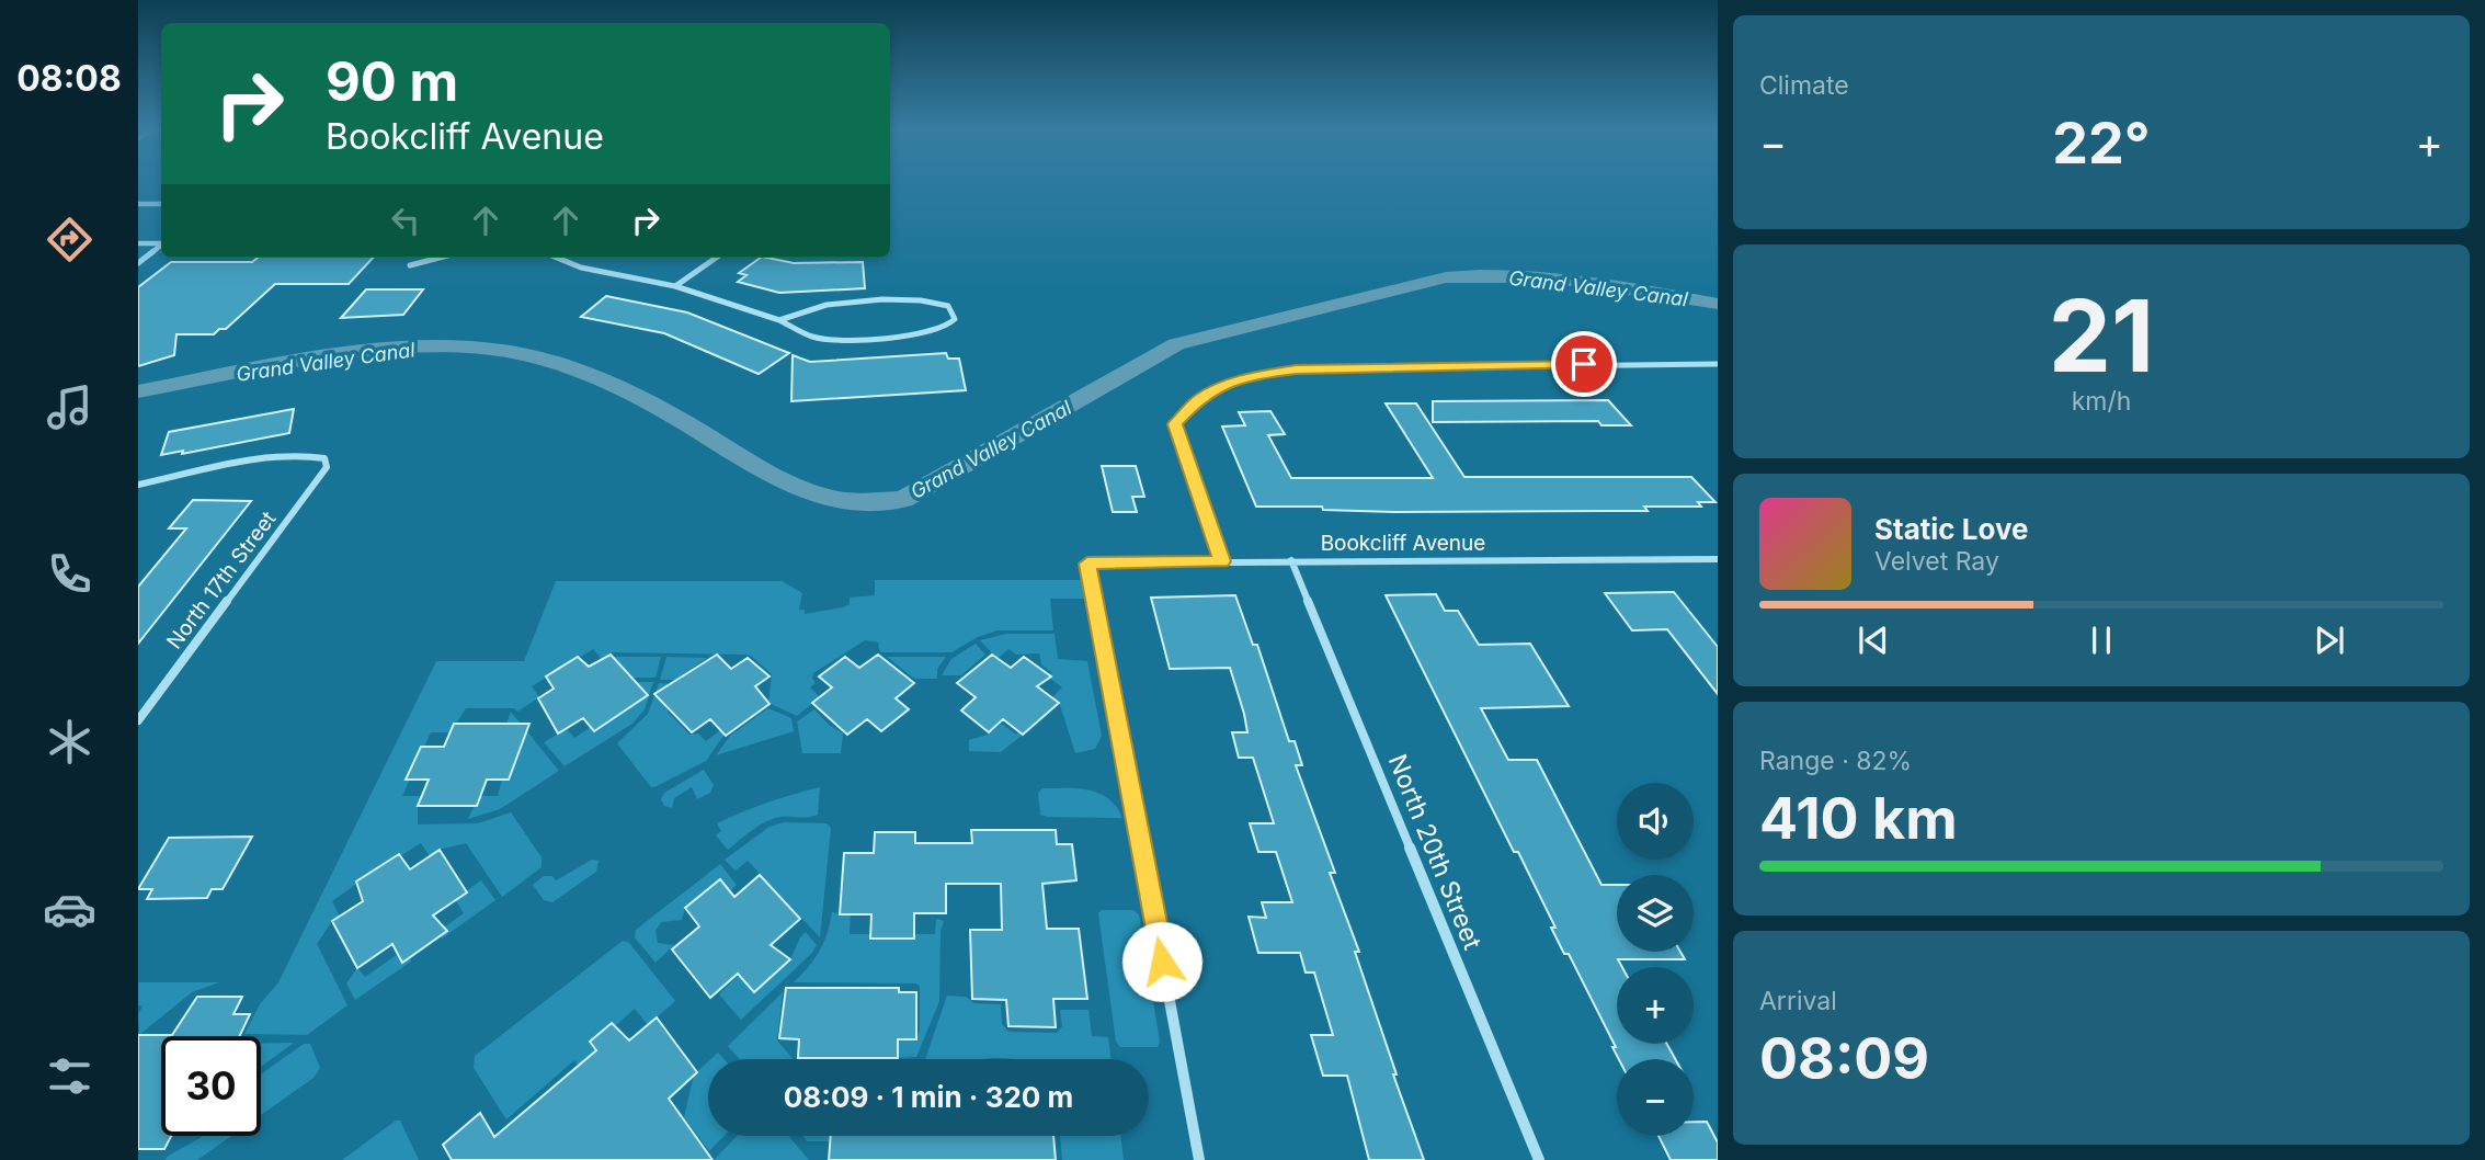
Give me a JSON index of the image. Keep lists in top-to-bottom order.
{
  "streets": {
    "street": ["Bookcliff Avenue", "North 17th Street", "North 20th Street"]
  },
  "crossings": [
    ["Bookcliff Avenue", "North 20th Street"]
  ],
  "water": ["Grand Valley Canal"],
  "page": {
    "tabs": "08:08",
    "tile": [
      "Climate",
      ["21", "km/h"],
      ["Range · 82%", "410 km"],
      ["Arrival", "08:09"]
    ],
    "turn": ["90 m", "Bookcliff Avenue"],
    "heat": ["−", "22°", "+"],
    "song": ["Static Love", "Velvet Ray"],
    "map_buttons": ["+", "−"],
    "limit": "30",
    "trip": "08:09 · 1 min · 320 m"
  }
}
